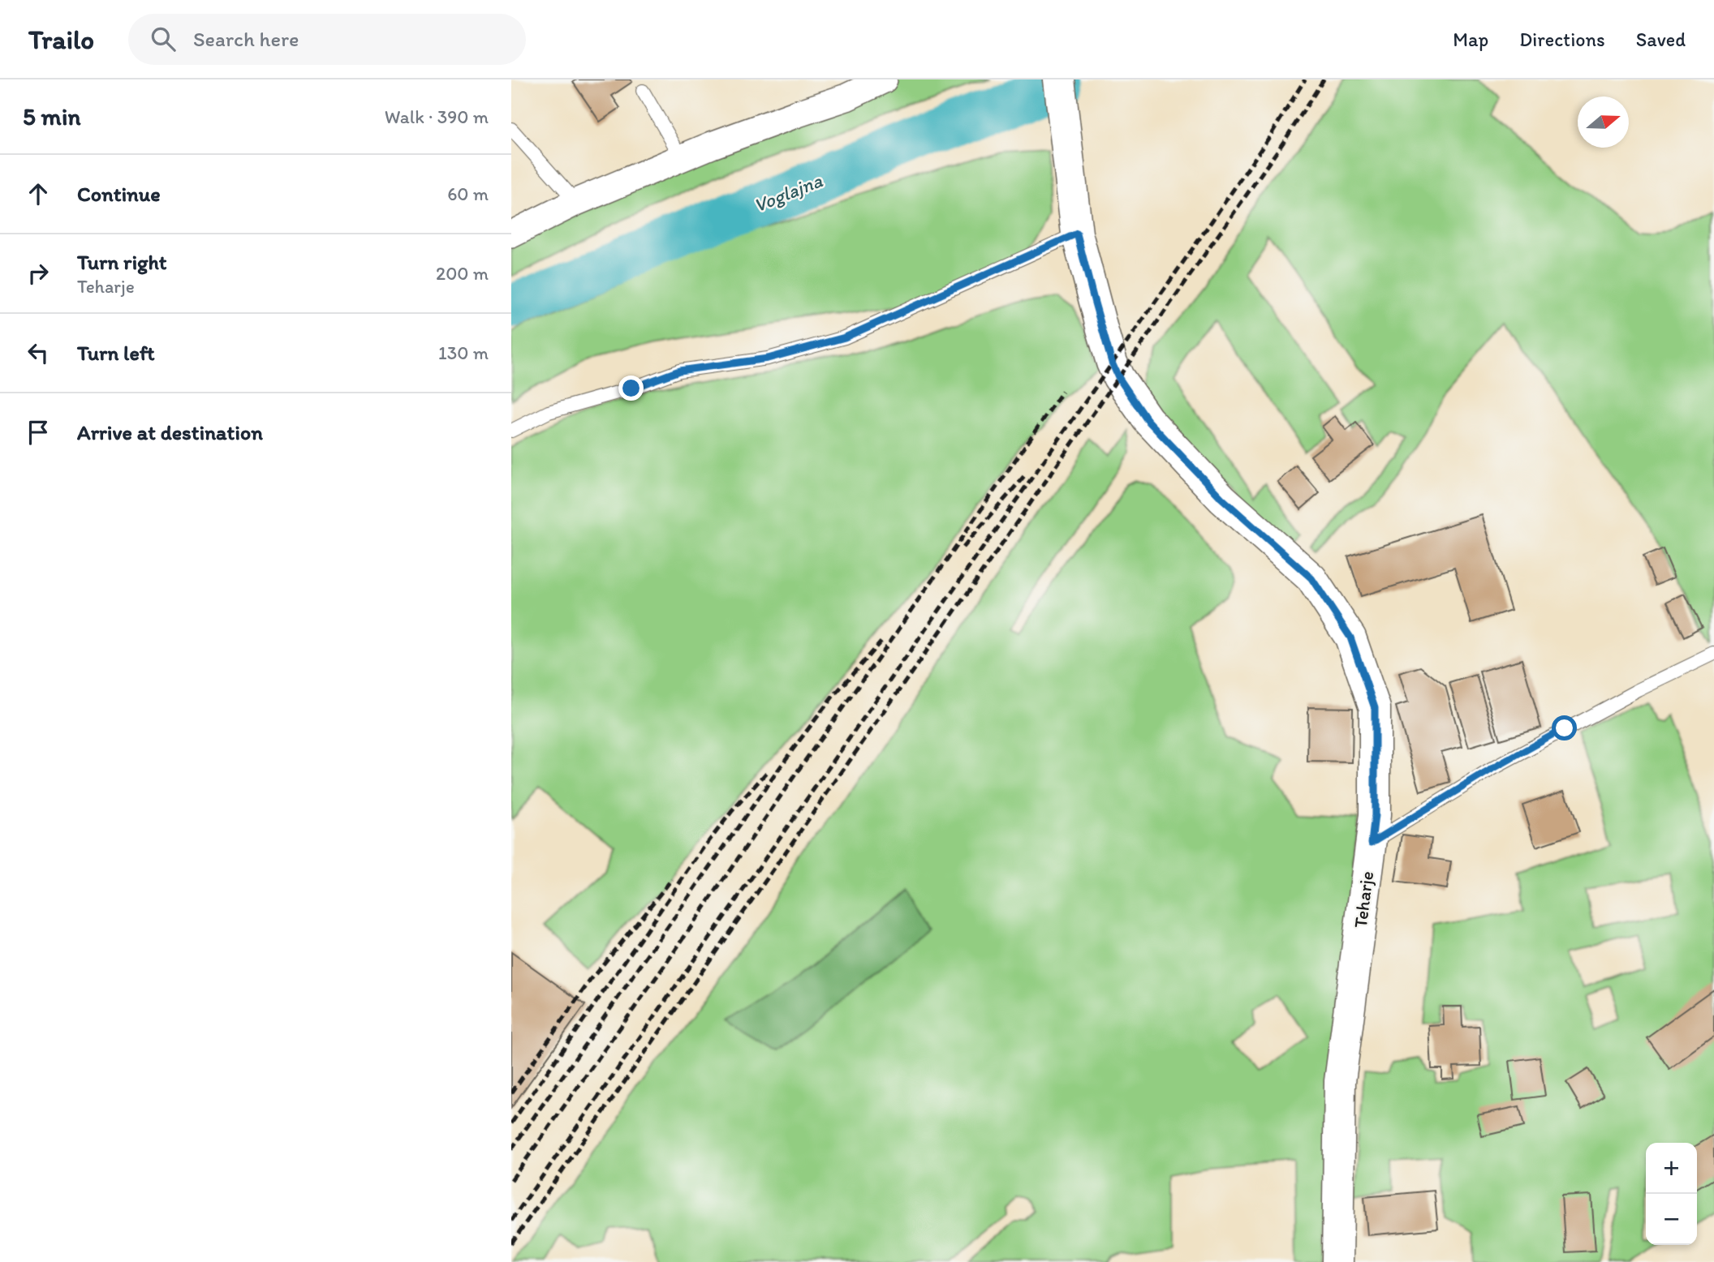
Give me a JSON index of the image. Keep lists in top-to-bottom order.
{
  "streets": {
    "street": ["Teharje"]
  },
  "water": ["Voglajna"],
  "north": "right",
  "page": {
    "header": "Trailo",
    "search": "Search here",
    "nav": ["Map", "Directions", "Saved"],
    "heading": ["5 min", "Walk · 390 m"],
    "list": [
      ["Continue", "60 m"],
      ["Turn right", "Teharje", "200 m"],
      ["Turn left", "130 m"],
      "Arrive at destination"
    ],
    "map_buttons": ["+", "−"]
  }
}
